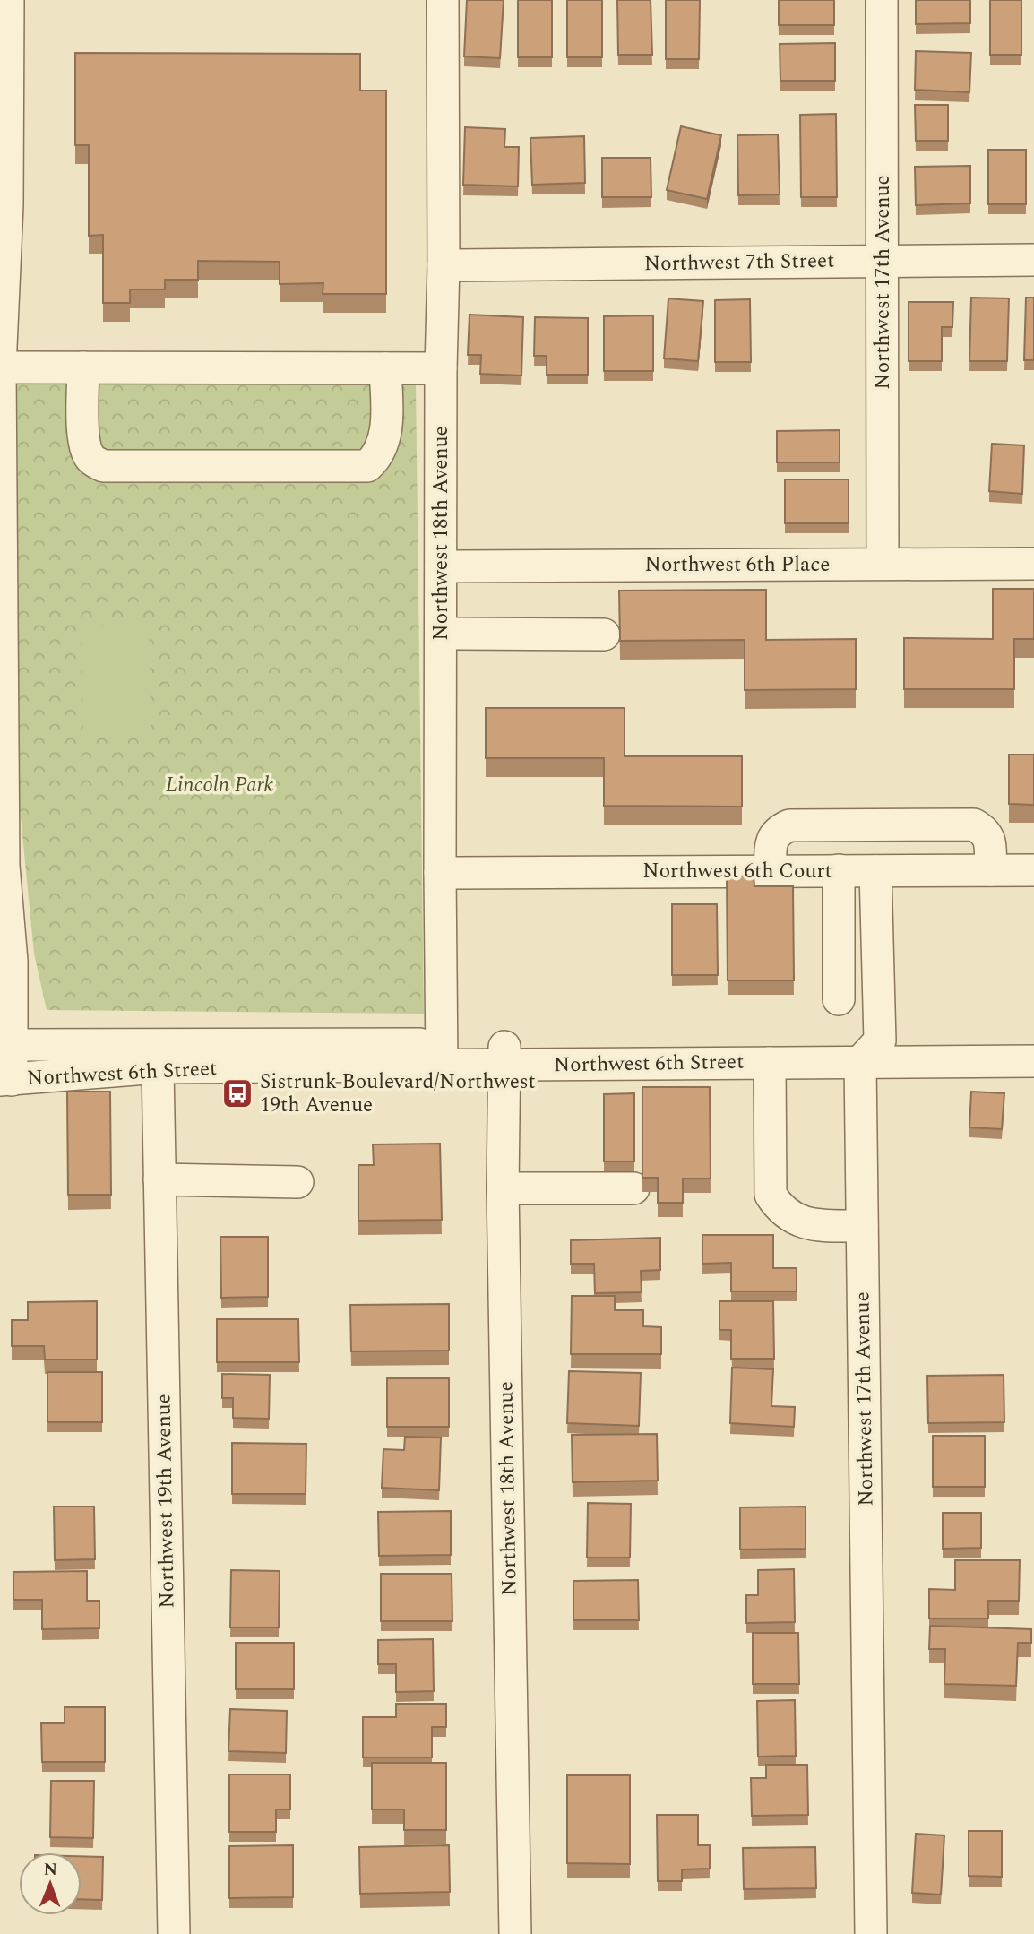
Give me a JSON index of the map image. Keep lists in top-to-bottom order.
{
  "streets": {
    "street": [
      "Northwest 7th Street",
      "Northwest 17th Avenue",
      "Northwest 18th Avenue",
      "Northwest 6th Place",
      "Northwest 6th Court",
      "Northwest 6th Street",
      "Northwest 19th Avenue"
    ]
  },
  "crossings": [
    ["Northwest 7th Street", "Northwest 17th Avenue"],
    ["Northwest 7th Street", "Northwest 18th Avenue"],
    ["Northwest 17th Avenue", "Northwest 6th Place"],
    ["Northwest 17th Avenue", "Northwest 6th Court"],
    ["Northwest 17th Avenue", "Northwest 6th Street"],
    ["Northwest 18th Avenue", "Northwest 6th Place"],
    ["Northwest 18th Avenue", "Northwest 6th Court"],
    ["Northwest 18th Avenue", "Northwest 6th Street"],
    ["Northwest 6th Street", "Northwest 19th Avenue"]
  ],
  "parks": ["Lincoln Park"],
  "places": {
    "bus stop": ["Sistrunk Boulevard/Northwest 19th Avenue"]
  },
  "north": "top"
}
